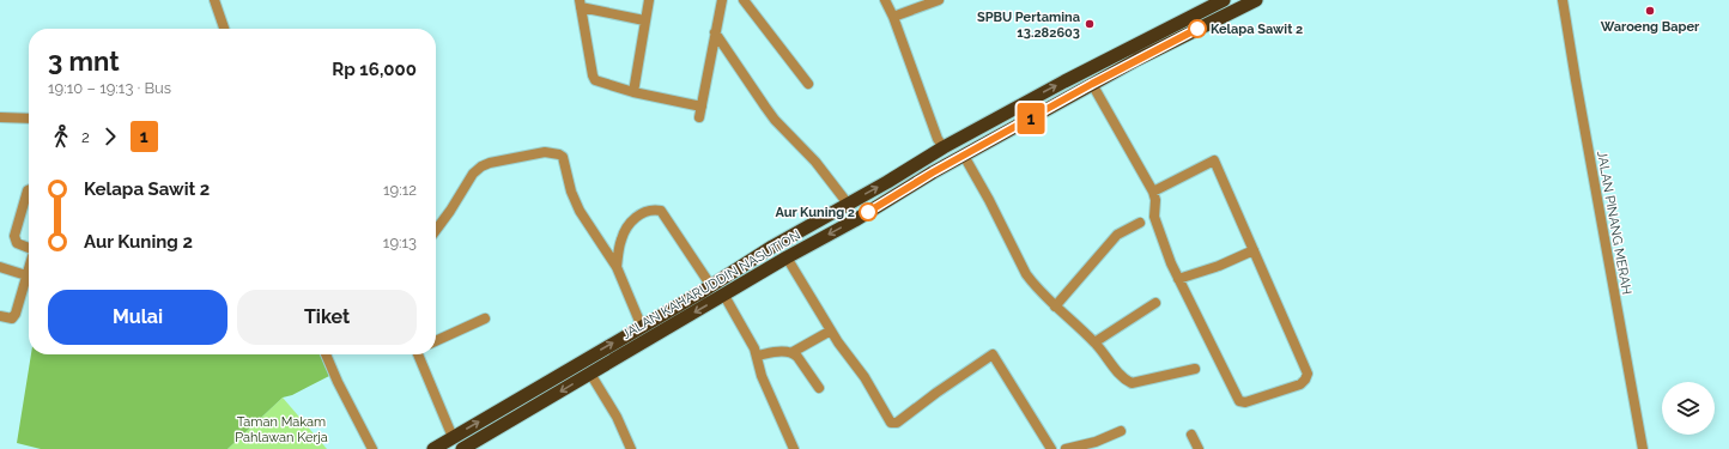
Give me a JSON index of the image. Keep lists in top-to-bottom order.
{
  "streets": {
    "highway": ["JALAN KAHARUDDIN NASUTION"],
    "street": ["JALAN PINANG MERAH"]
  },
  "parks": ["Taman Makam Pahlawan Kerja"],
  "places": [
    "Waroeng Baper",
    "SPBU Pertamina 13.282603",
    "Kelapa Sawit 2",
    "Aur Kuning 2"
  ],
  "lines": ["bus line 1"],
  "page": {
    "on_map": "1",
    "heading": ["3 mnt", "19:10 – 19:13 · Bus", "Rp 16,000"],
    "legs": ["2", "1"],
    "list": [
      {
        "name": "Kelapa Sawit 2",
        "value": "19:12"
      },
      {
        "name": "Aur Kuning 2",
        "value": "19:13"
      }
    ],
    "buttons": ["Mulai", "Tiket"]
  }
}
